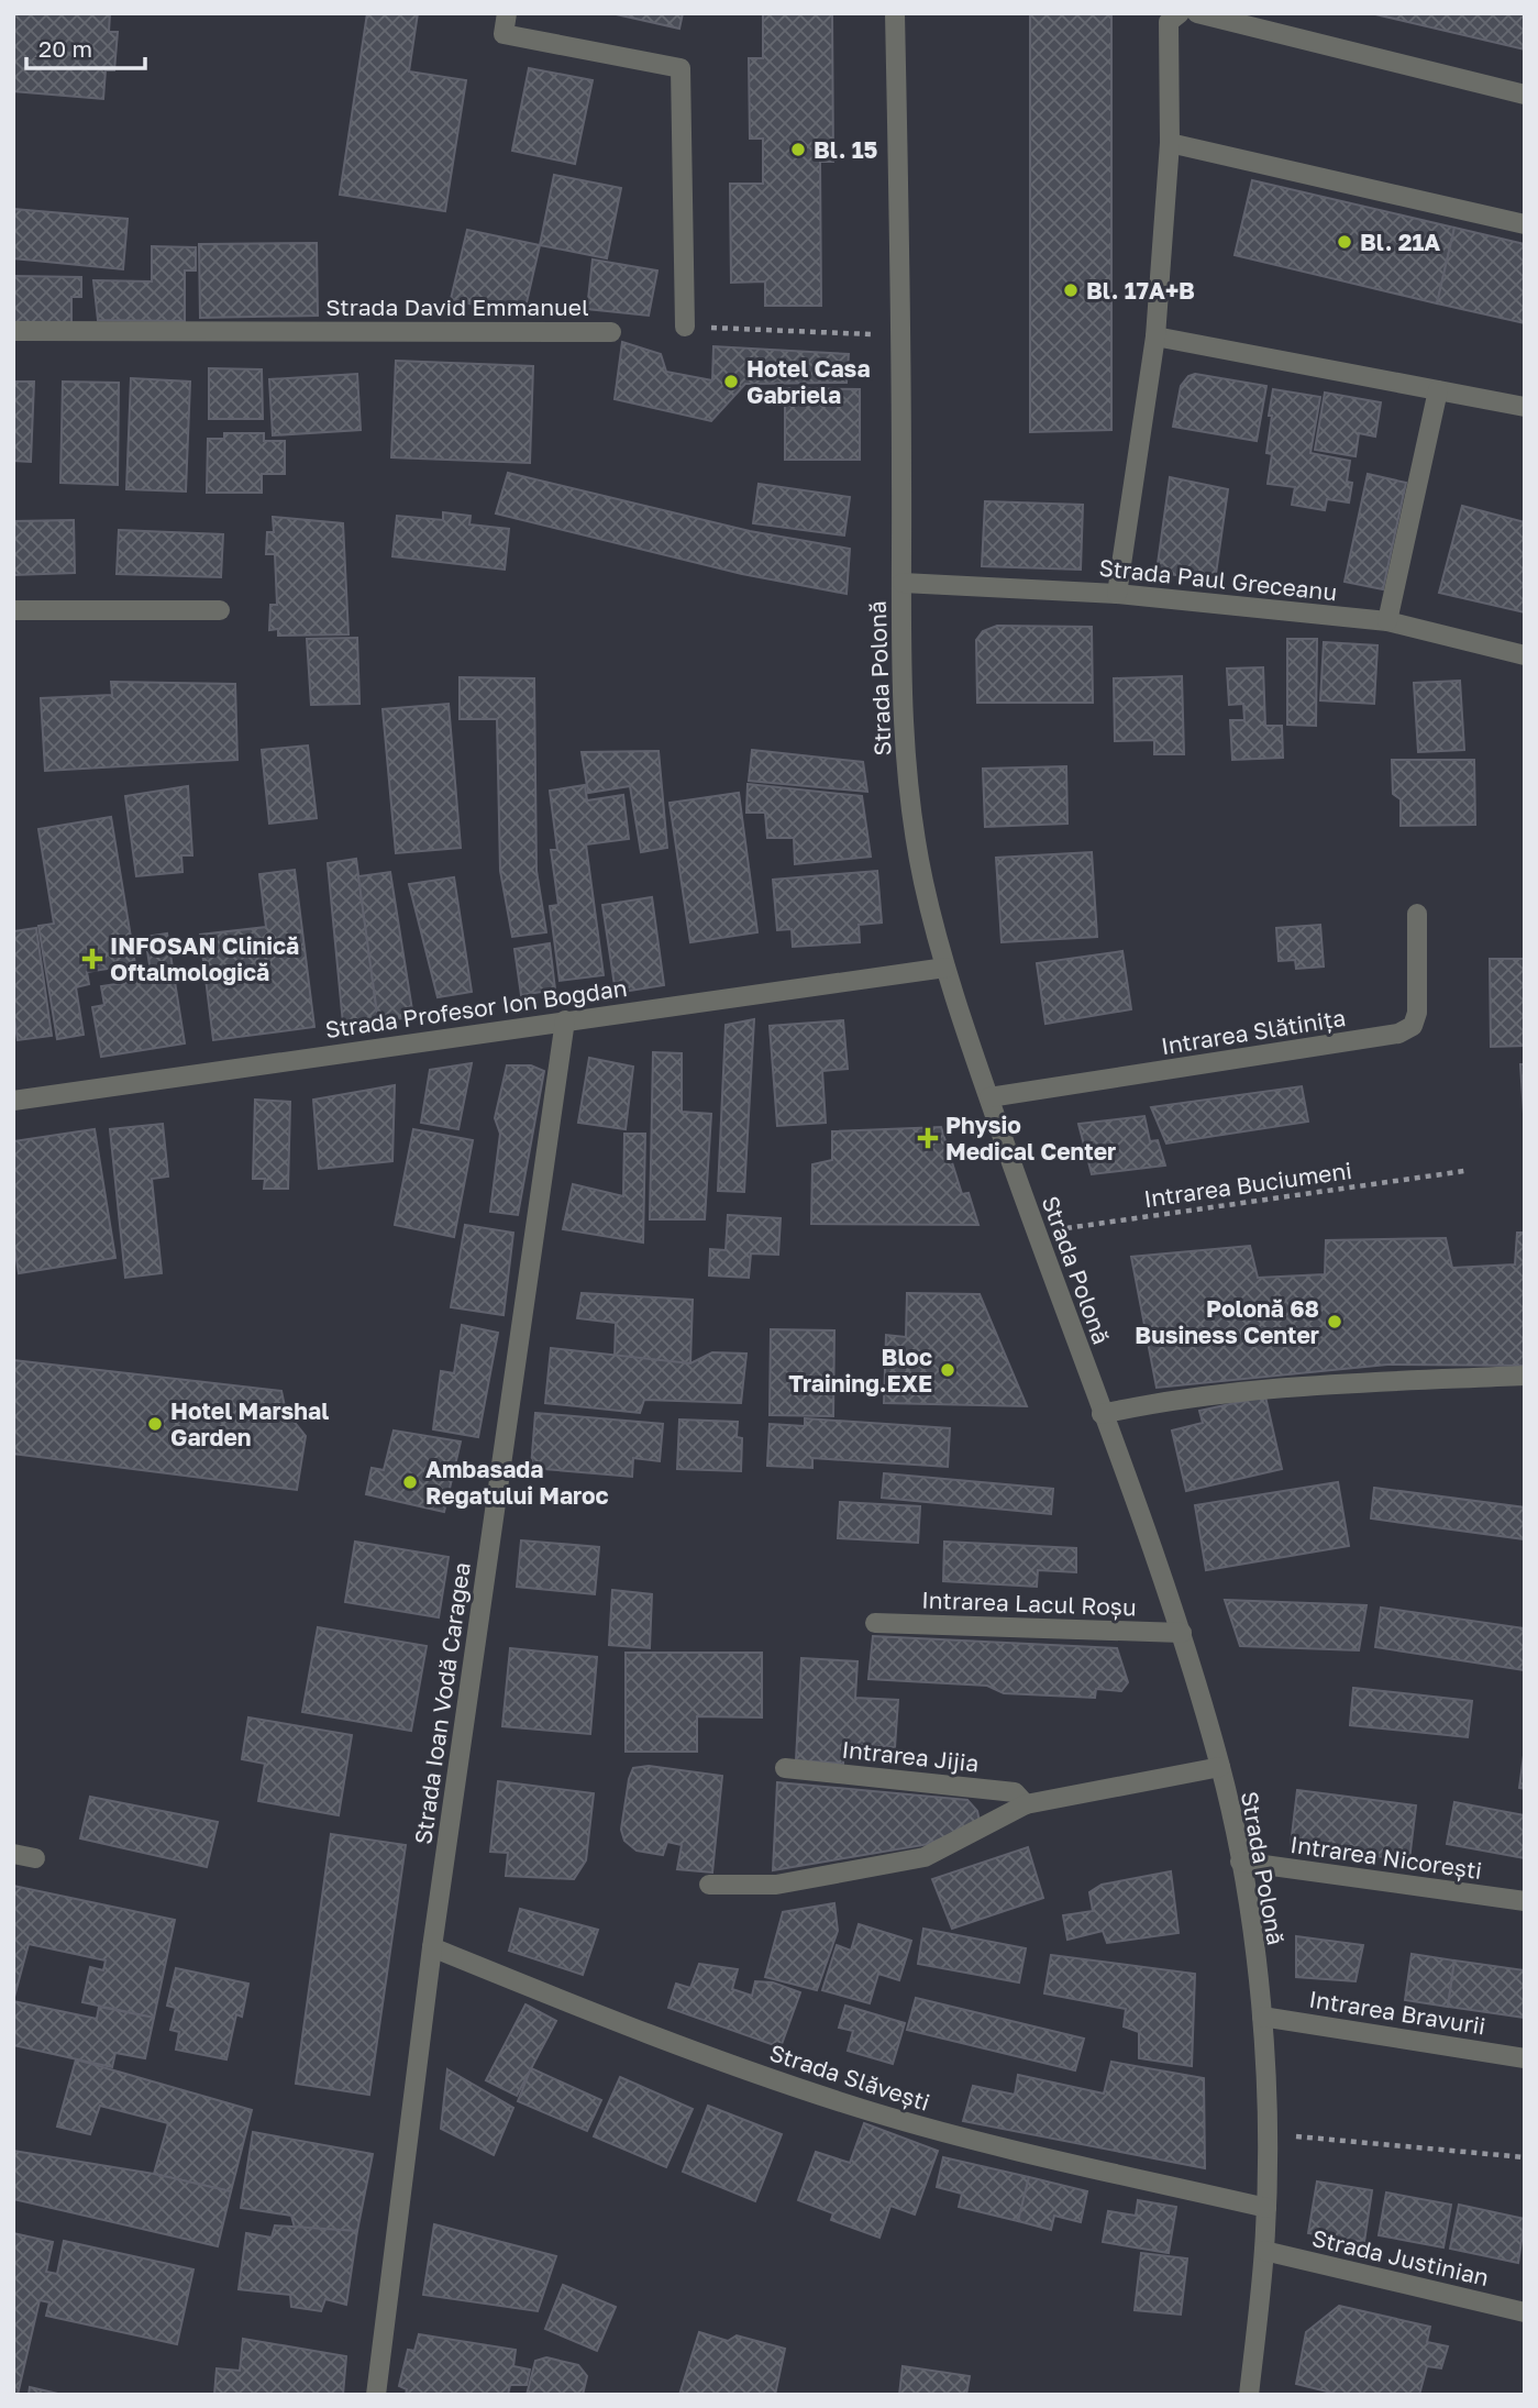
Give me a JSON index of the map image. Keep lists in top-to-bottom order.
{
  "streets": {
    "street": [
      "Strada David Emmanuel",
      "Strada Paul Greceanu",
      "Strada Polonă",
      "Strada Profesor Ion Bogdan",
      "Intrarea Slătinița",
      "Intrarea Lacul Roșu",
      "Strada Ioan Vodă Caragea",
      "Intrarea Jijia",
      "Intrarea Nicorești",
      "Intrarea Bravurii",
      "Strada Slăvești",
      "Strada Justinian"
    ],
    "path": ["Intrarea Buciumeni"]
  },
  "crossings": [
    ["Strada Paul Greceanu", "Strada Polonă"],
    ["Strada Polonă", "Strada Profesor Ion Bogdan"],
    ["Strada Polonă", "Intrarea Slătinița"],
    ["Strada Polonă", "Intrarea Buciumeni"],
    ["Strada Polonă", "Intrarea Lacul Roșu"],
    ["Strada Polonă", "Intrarea Nicorești"],
    ["Strada Polonă", "Intrarea Bravurii"],
    ["Strada Polonă", "Strada Slăvești"],
    ["Strada Polonă", "Strada Justinian"],
    ["Strada Profesor Ion Bogdan", "Strada Ioan Vodă Caragea"],
    ["Strada Ioan Vodă Caragea", "Strada Slăvești"]
  ],
  "places": {
    "other": [
      "Bl. 15",
      "Bl. 21A",
      "Bl. 17A+B",
      "Hotel Casa Gabriela",
      "Polonă 68 Business Center",
      "Bloc Training.EXE",
      "Hotel Marshal Garden",
      "Ambasada Regatului Maroc"
    ],
    "health": ["INFOSAN Clinică Oftalmologică", "Physio Medical Center"]
  },
  "scale_bar": "20 m"
}
